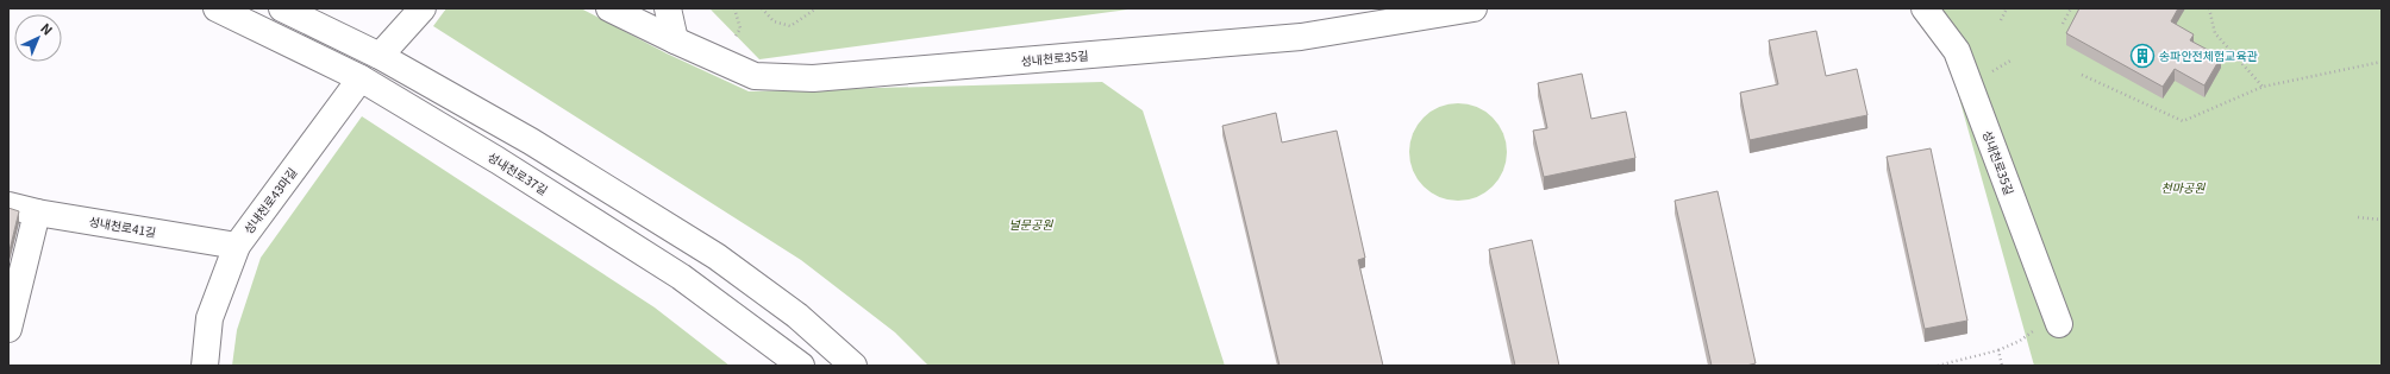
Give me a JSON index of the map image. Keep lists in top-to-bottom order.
{
  "streets": {
    "street": [
      "성내천로35길",
      "성내천로37길",
      "성내천로43마길",
      "성내천로41길"
    ]
  },
  "crossings": [
    ["성내천로37길", "성내천로43마길"],
    ["성내천로43마길", "성내천로41길"]
  ],
  "parks": ["천마공원", "널문공원"],
  "places": {
    "building": ["송파안전체험교육관"]
  },
  "north": "top right"
}
